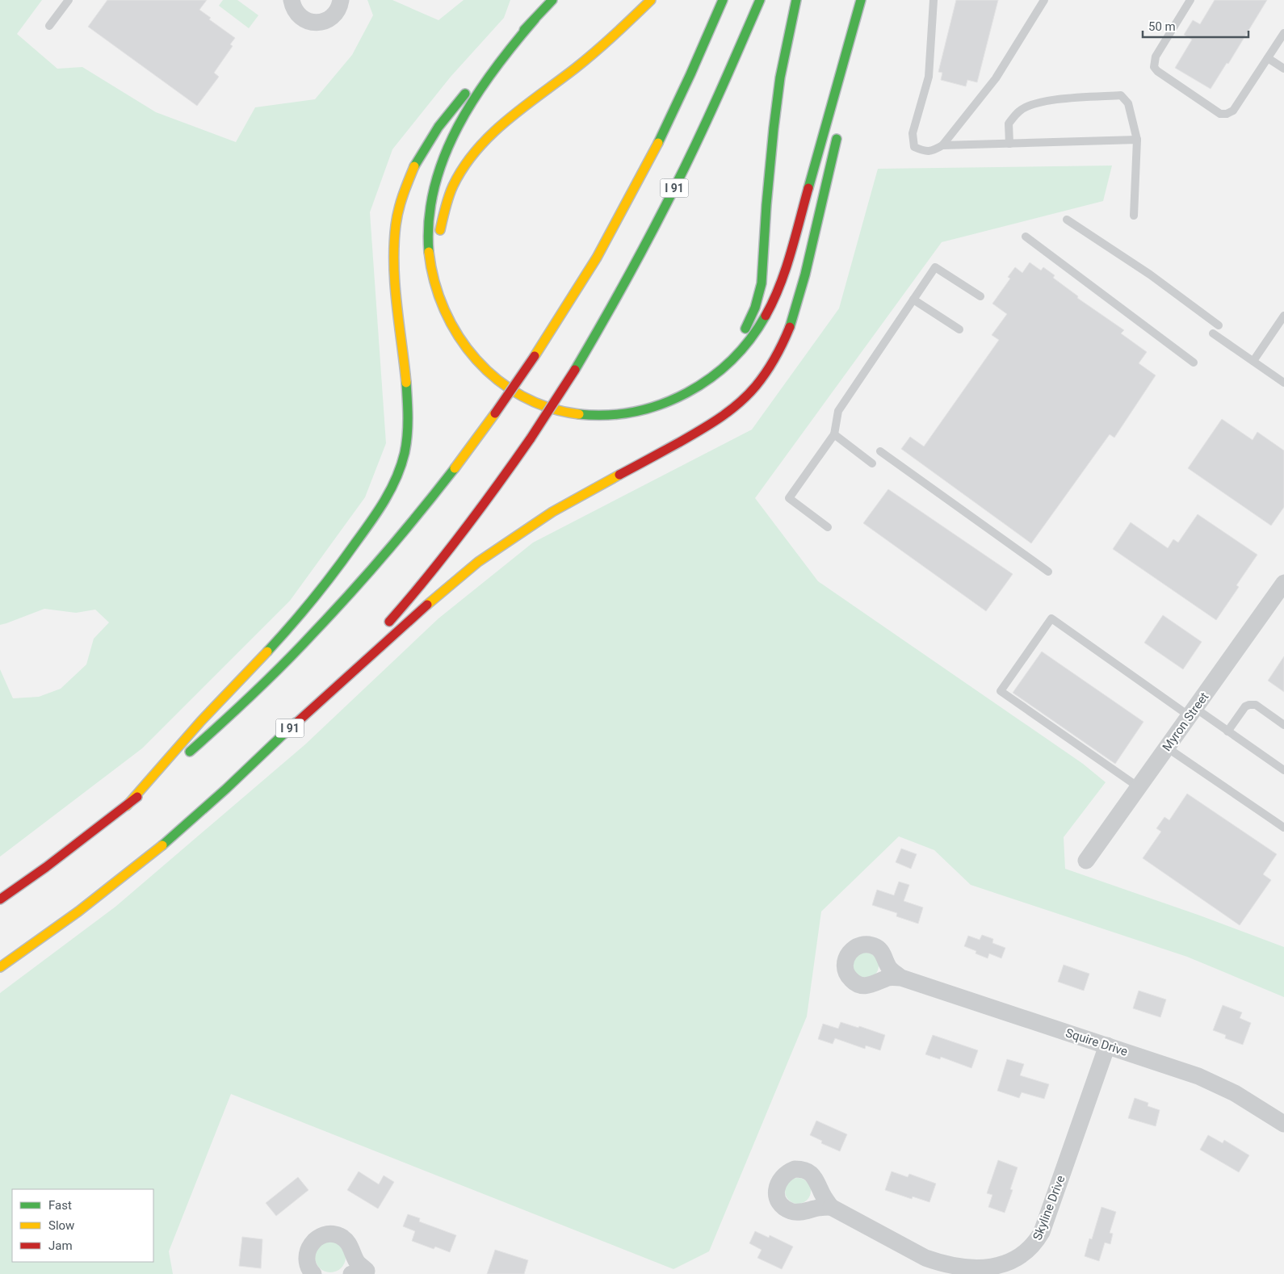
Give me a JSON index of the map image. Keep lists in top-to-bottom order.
{
  "streets": {
    "highway": ["I 91"],
    "street": ["Myron Street", "Squire Drive", "Skyline Drive"]
  },
  "crossings": [
    ["Squire Drive", "Skyline Drive"]
  ],
  "legend": ["Fast", "Slow", "Jam"],
  "scale_bar": "50 m"
}
